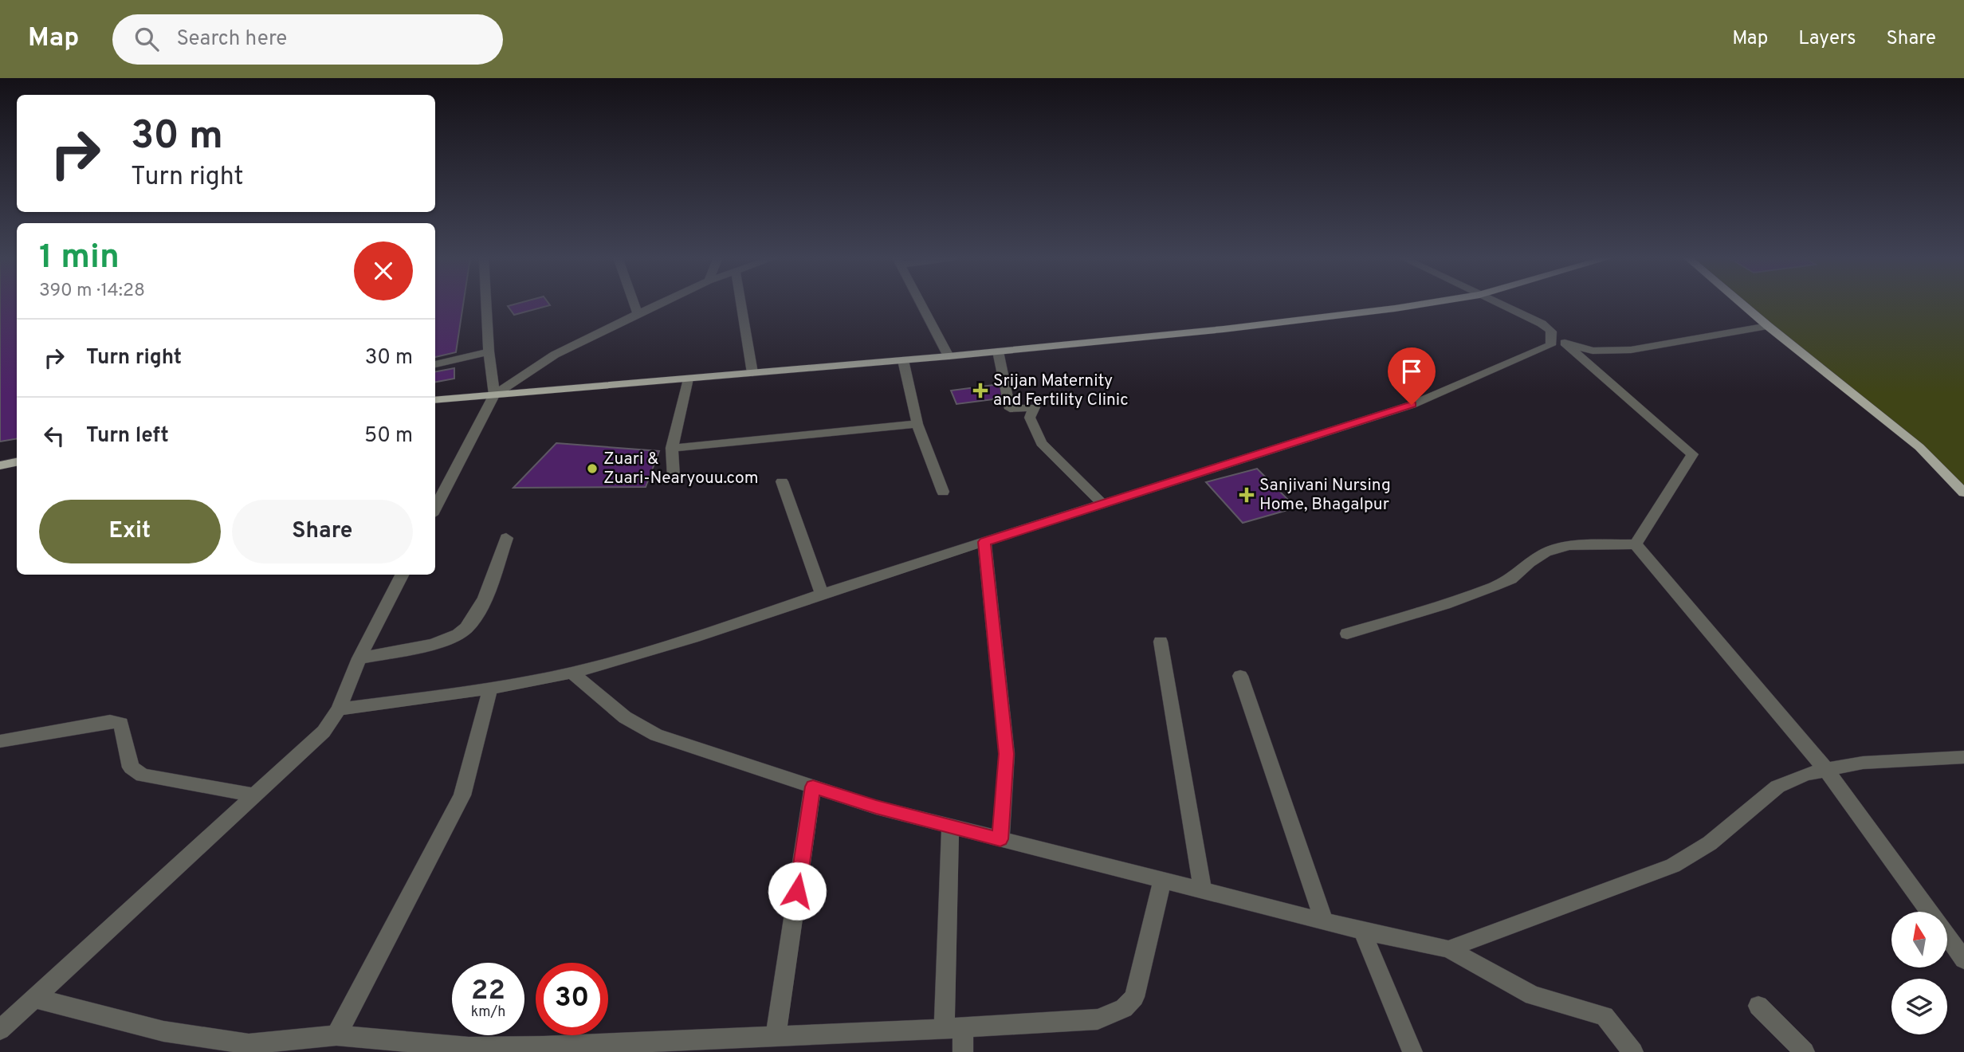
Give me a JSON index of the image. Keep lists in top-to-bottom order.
{
  "places": {
    "health": ["Srijan Maternity and Fertility Clinic", "Sanjivani Nursing Home, Bhagalpur"],
    "other": ["Zuari & Zuari-Nearyouu.com"]
  },
  "north": "top",
  "page": {
    "header": "Map",
    "search": "Search here",
    "nav": ["Map", "Layers", "Share"],
    "turn": ["30 m", "Turn right"],
    "heading": ["1 min", "390 m · 14:28"],
    "list": [
      {
        "name": "Turn right",
        "value": "30 m"
      },
      {
        "name": "Turn left",
        "value": "50 m"
      }
    ],
    "buttons": ["Exit", "Share"],
    "speed": "22 km/h",
    "limit": "30"
  }
}
